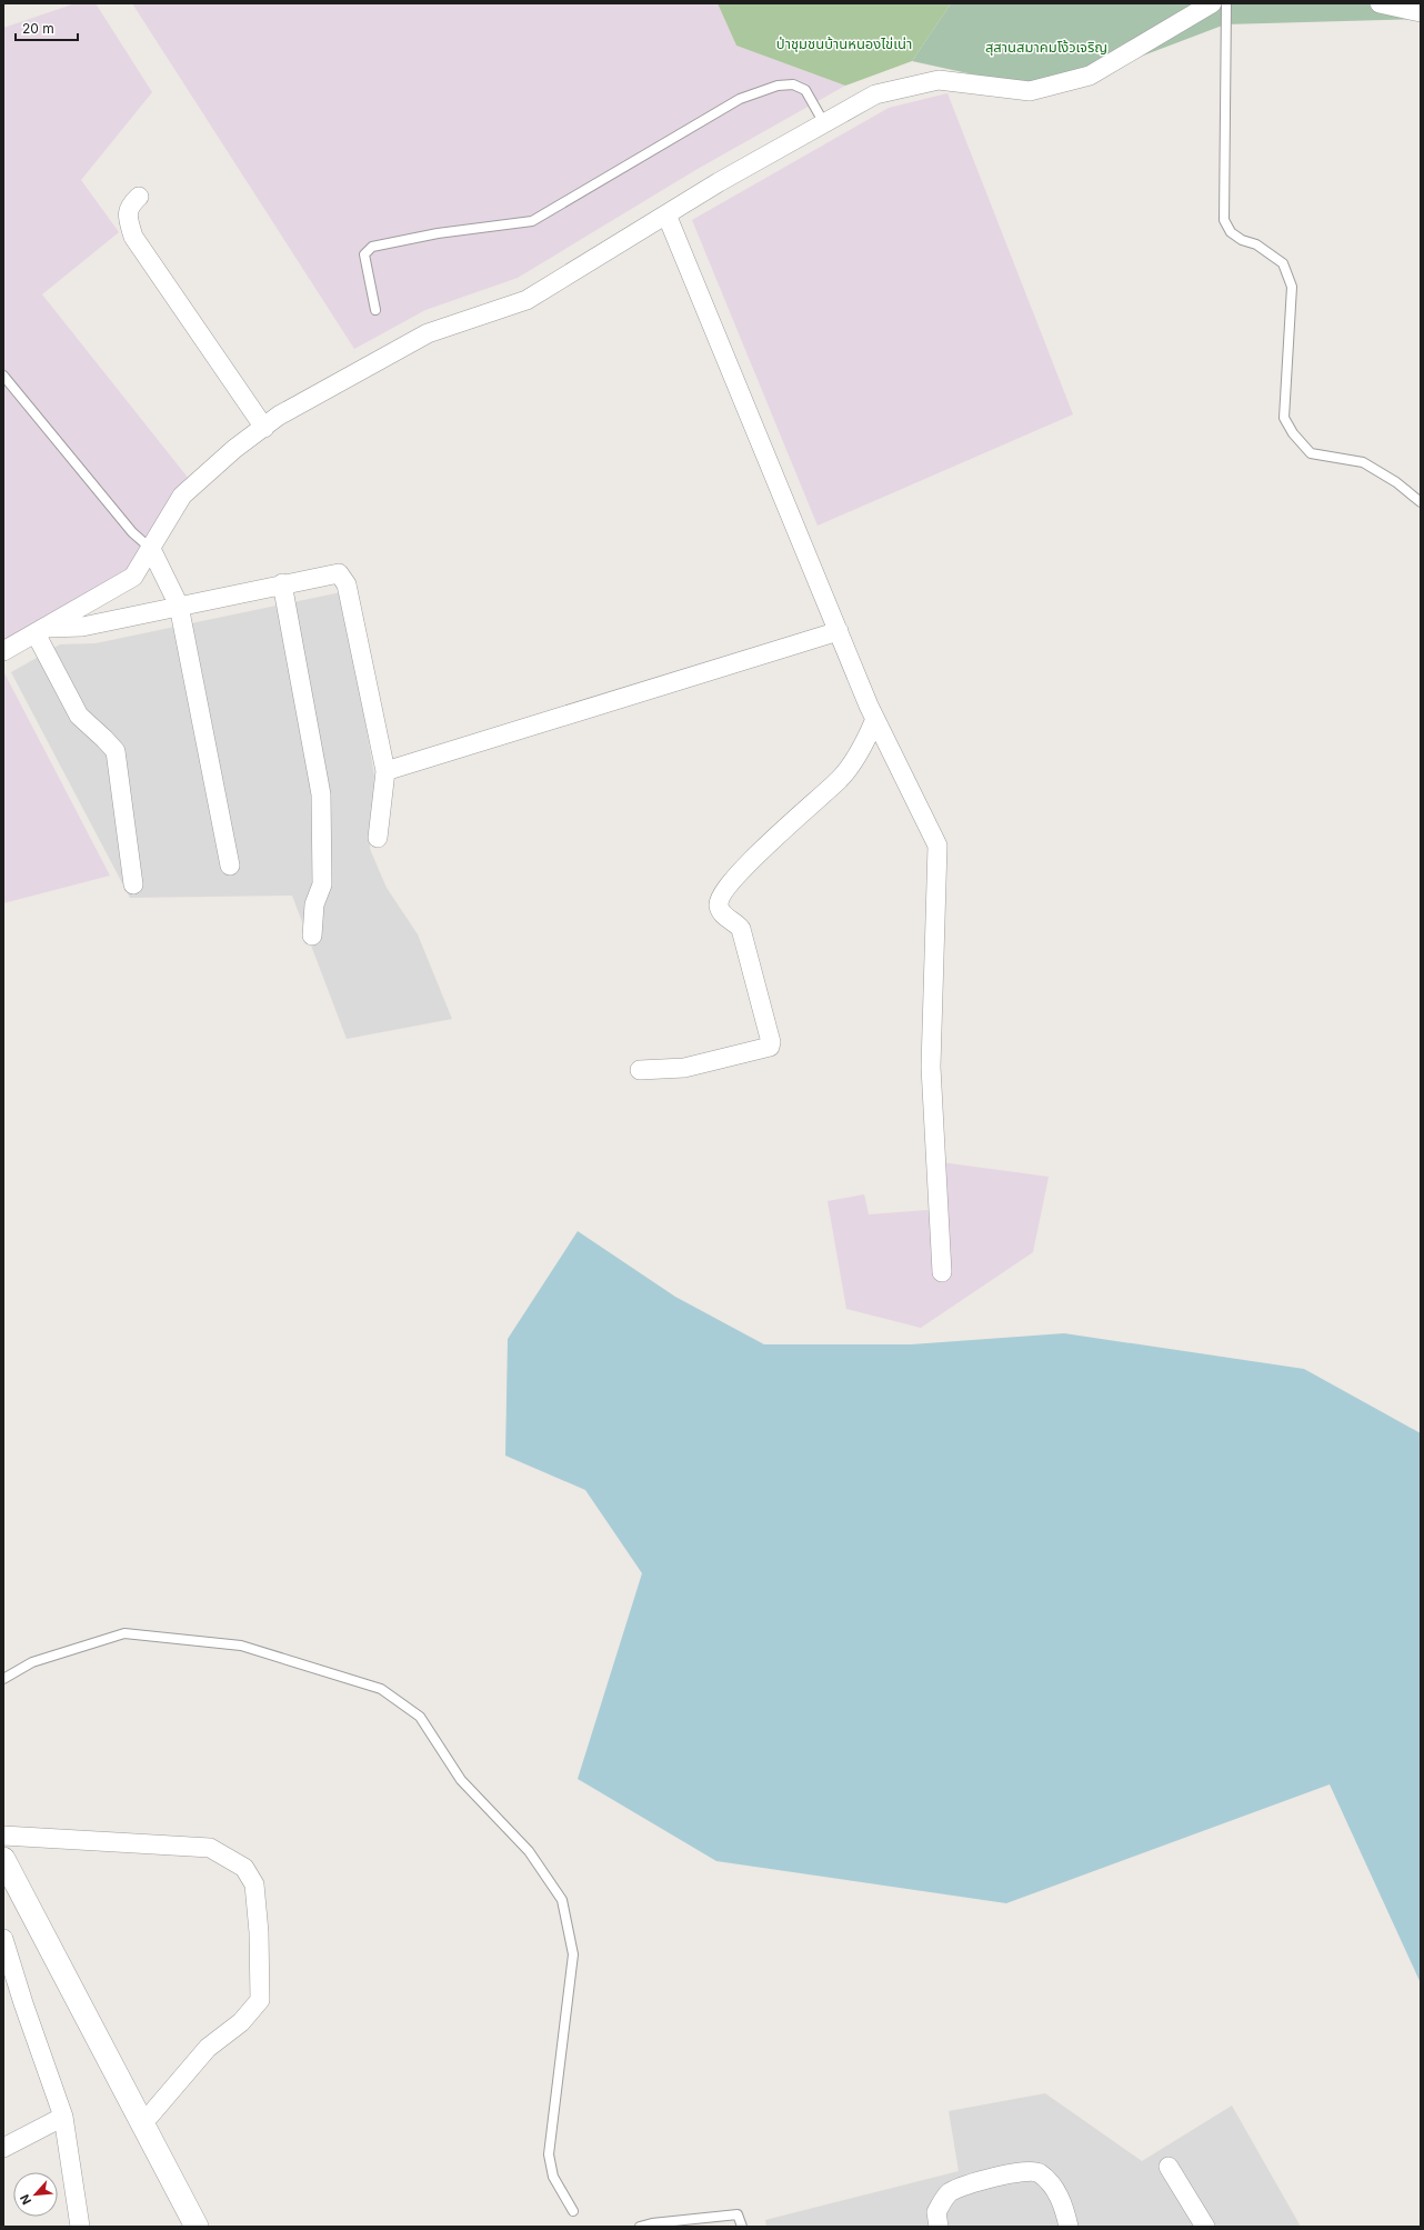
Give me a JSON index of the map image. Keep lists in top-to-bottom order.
{
  "parks": ["ป่าชุมชนบ้านหนองไข่เน่า", "สุสานสมาคมโง้วเจริญ"],
  "scale_bar": "20 m",
  "north": "bottom left"
}
